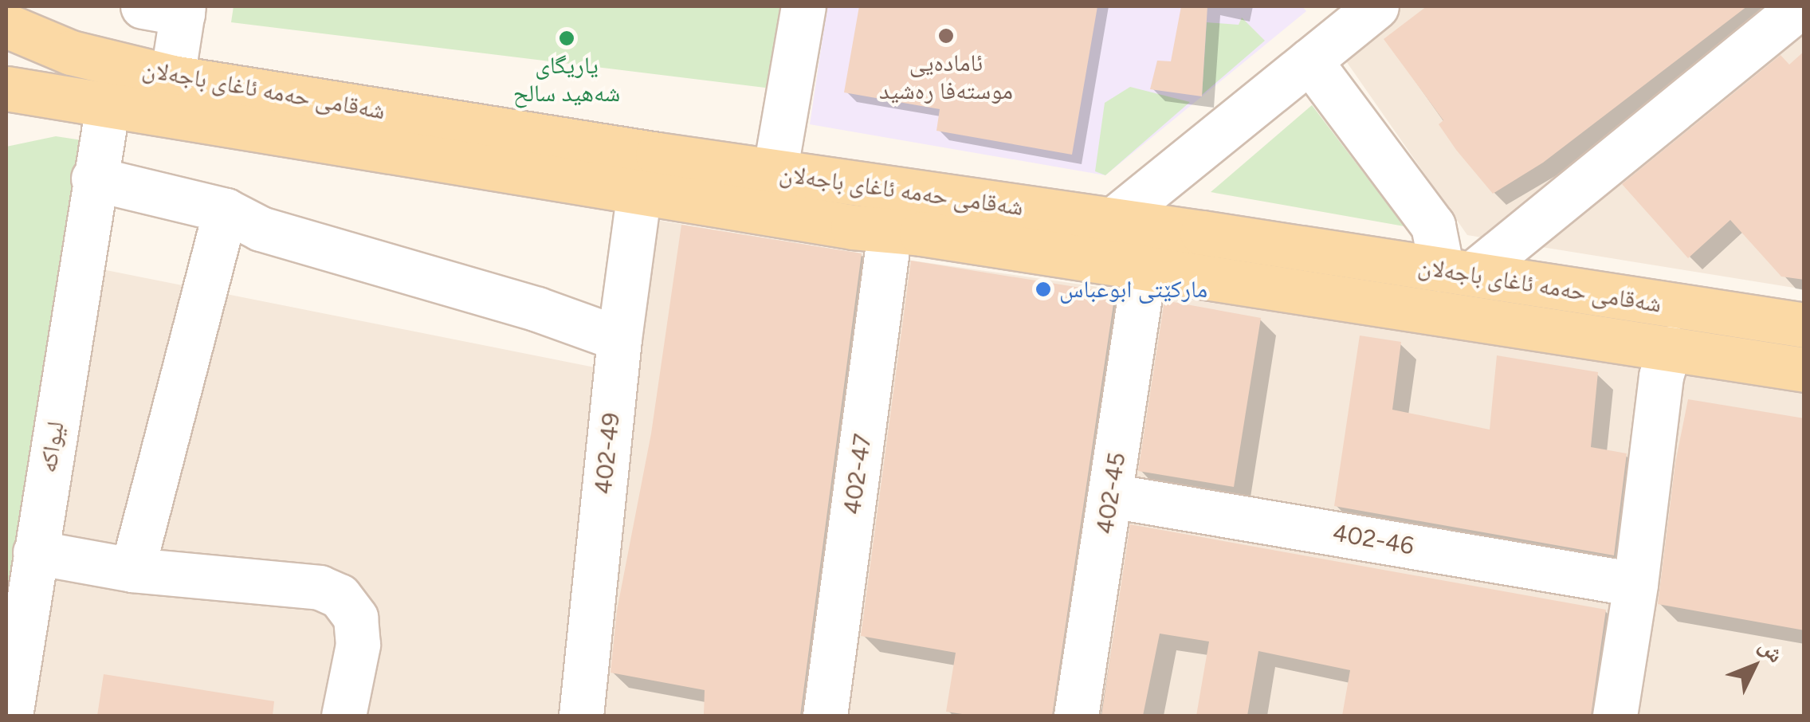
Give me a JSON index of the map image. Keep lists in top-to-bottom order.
{
  "streets": {
    "main road": ["شەقامی حەمە ئاغای باجەلان"],
    "street": [
      "لیواکە",
      "402-49",
      "402-47",
      "402-45",
      "402-46"
    ]
  },
  "crossings": [
    ["شەقامی حەمە ئاغای باجەلان", "لیواکە"],
    ["شەقامی حەمە ئاغای باجەلان", "402-49"],
    ["شەقامی حەمە ئاغای باجەلان", "402-47"],
    ["شەقامی حەمە ئاغای باجەلان", "402-45"],
    ["402-45", "402-46"]
  ],
  "places": ["ئامادەیی موستەفا رەشید", "یاریگای شەهید سالح", "مارکێتی ابوعباس"],
  "north": "top right"
}
